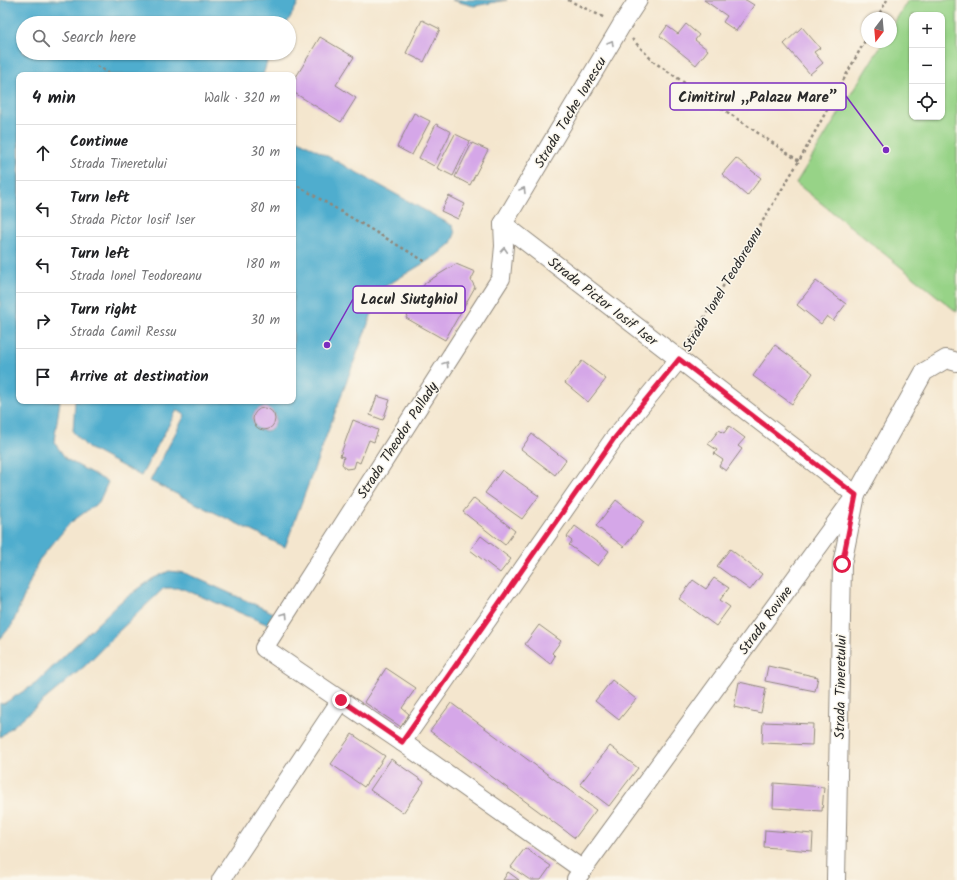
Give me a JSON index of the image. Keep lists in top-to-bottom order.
{
  "streets": {
    "street": [
      "Strada Tache Ionescu",
      "Strada Ionel Teodoreanu",
      "Strada Pictor Iosif Iser",
      "Strada Theodor Pallady",
      "Strada Rovine",
      "Strada Tineretului"
    ]
  },
  "crossings": [
    ["Strada Tache Ionescu", "Strada Pictor Iosif Iser"],
    ["Strada Tache Ionescu", "Strada Theodor Pallady"],
    ["Strada Ionel Teodoreanu", "Strada Pictor Iosif Iser"],
    ["Strada Pictor Iosif Iser", "Strada Theodor Pallady"],
    ["Strada Pictor Iosif Iser", "Strada Rovine"],
    ["Strada Pictor Iosif Iser", "Strada Tineretului"],
    ["Strada Rovine", "Strada Tineretului"]
  ],
  "one_way": ["Strada Tache Ionescu", "Strada Theodor Pallady"],
  "places": ["Cimitirul „Palazu Mare”", "Lacul Siutghiol"],
  "north": "bottom",
  "page": {
    "map_buttons": ["+", "−"],
    "search": "Search here",
    "heading": ["4 min", "Walk · 320 m"],
    "list": [
      ["Continue", "Strada Tineretului", "30 m"],
      ["Turn left", "Strada Pictor Iosif Iser", "80 m"],
      ["Turn left", "Strada Ionel Teodoreanu", "180 m"],
      ["Turn right", "Strada Camil Ressu", "30 m"],
      "Arrive at destination"
    ]
  }
}
